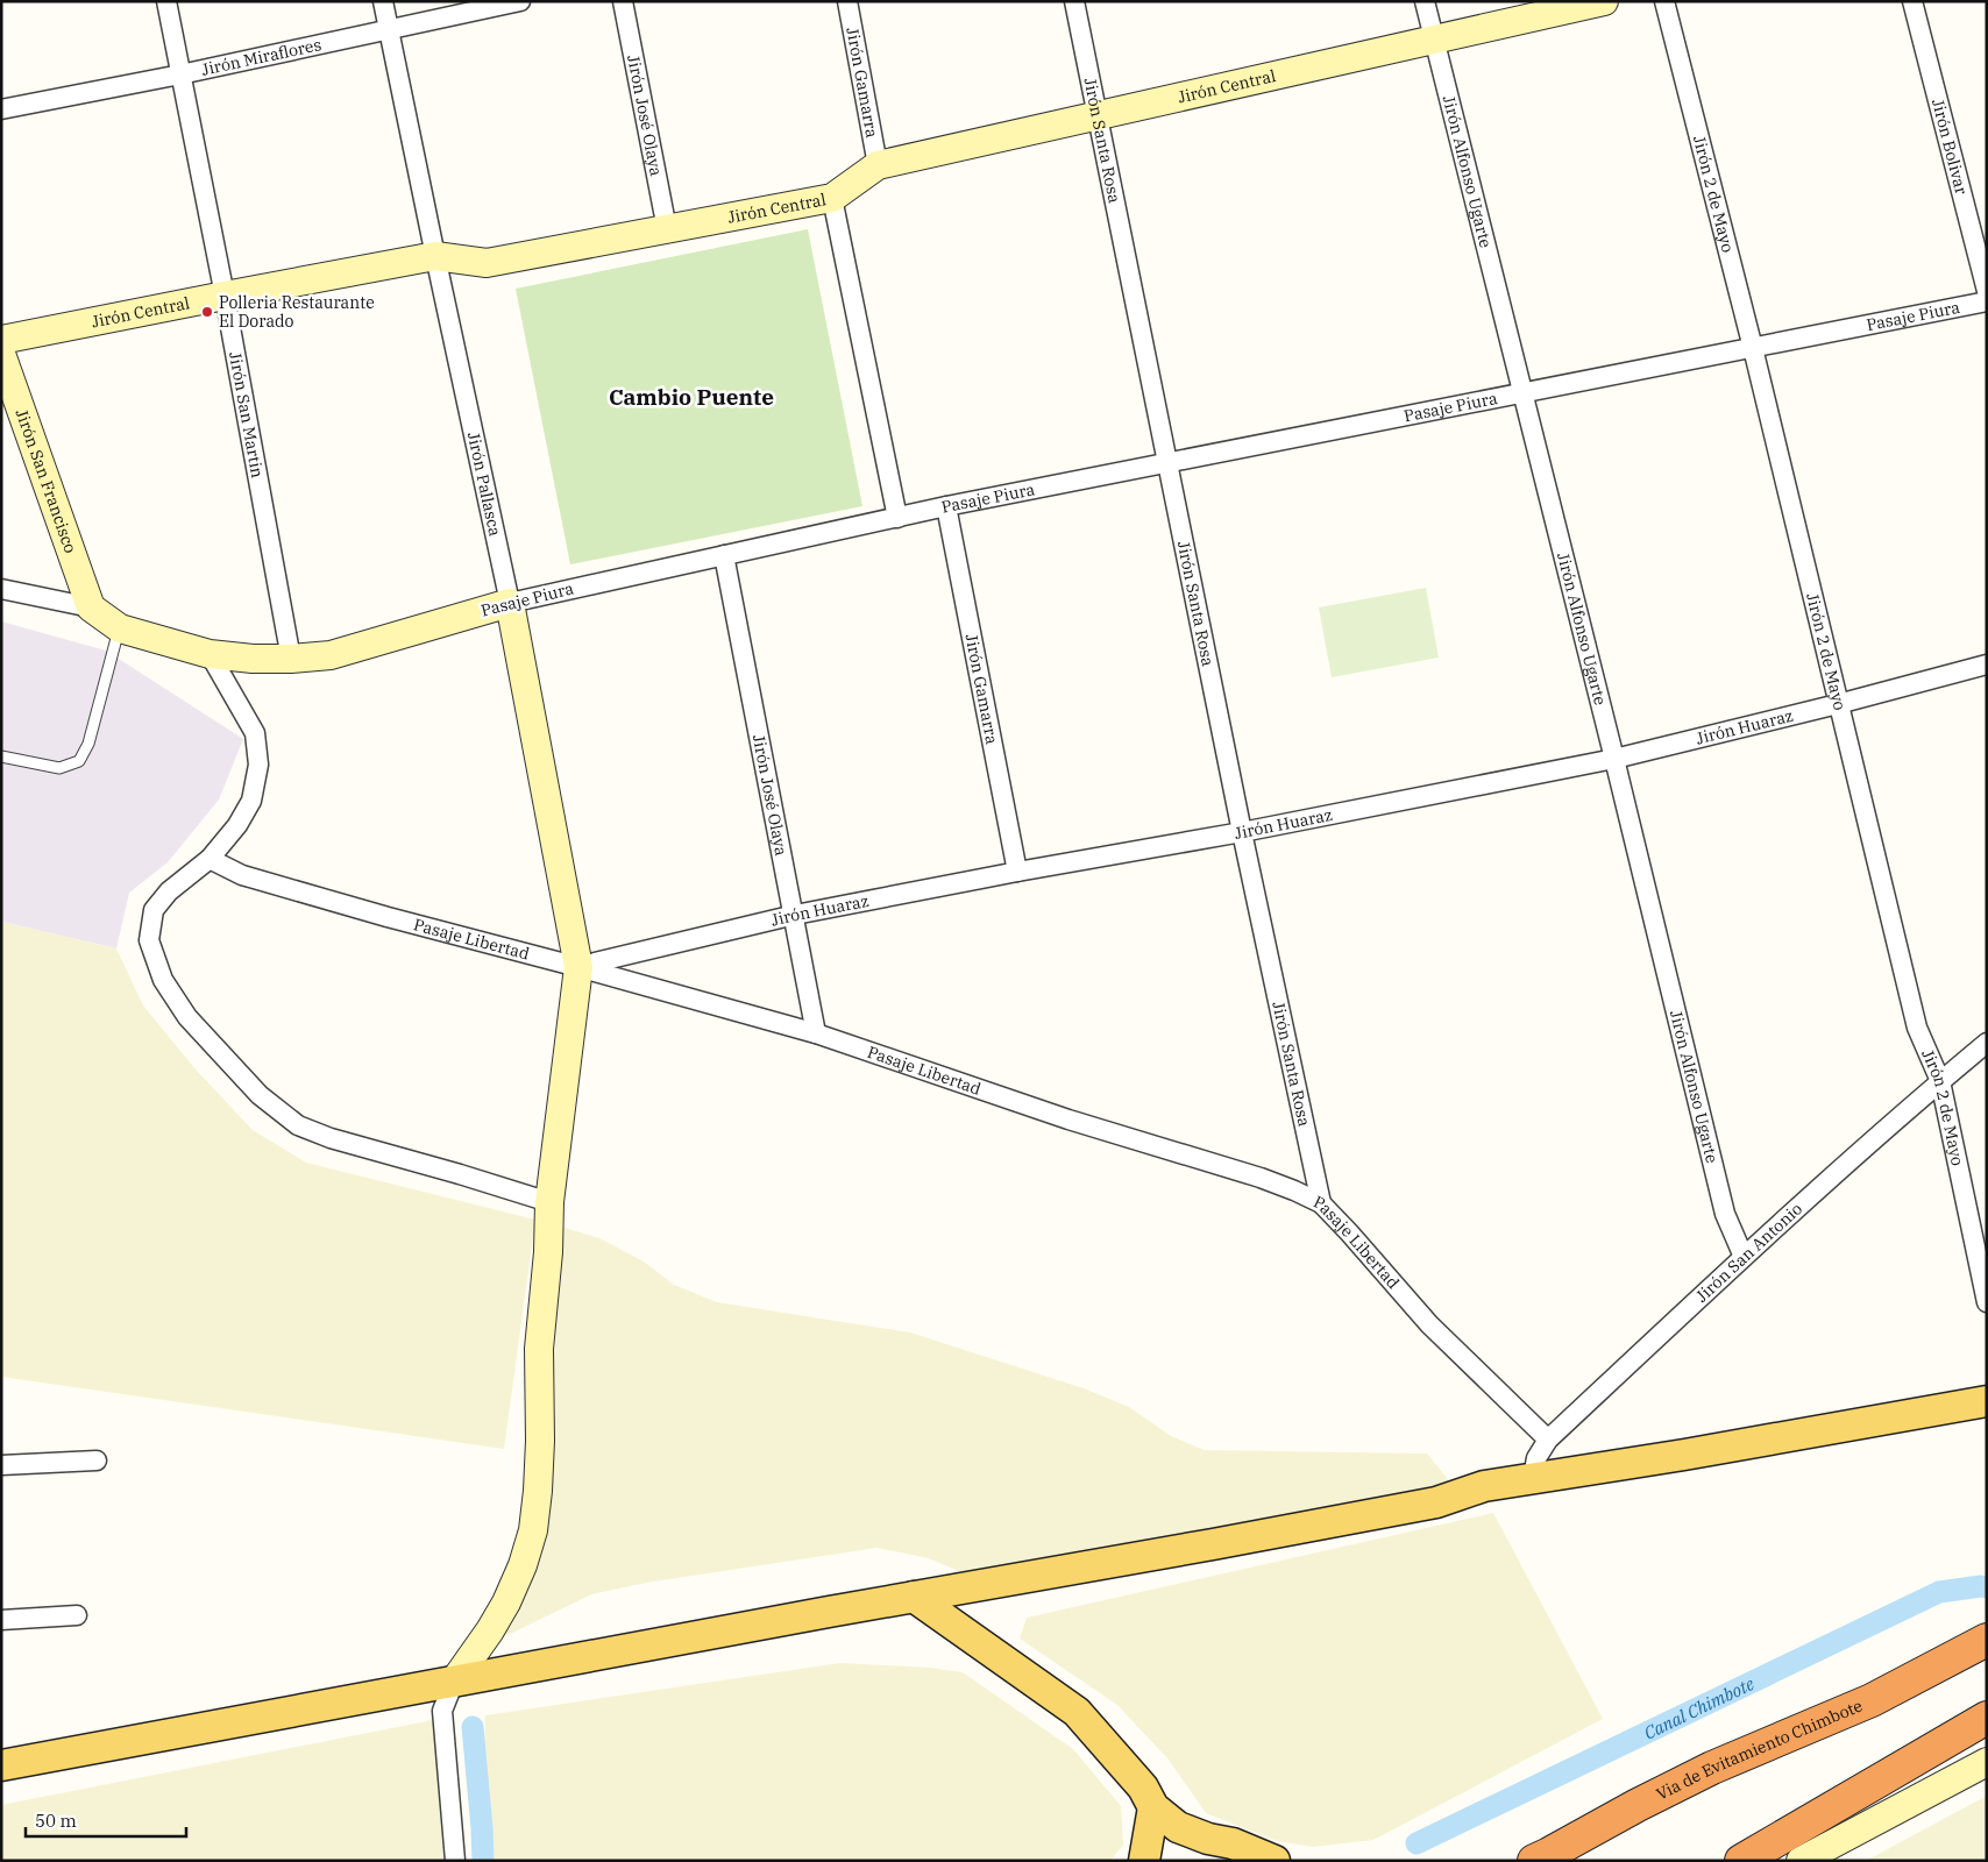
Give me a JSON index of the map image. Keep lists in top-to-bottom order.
{
  "streets": {
    "highway": ["Via de Evitamiento Chimbote"],
    "street": [
      "Jirón Miraflores",
      "Jirón Gamarra",
      "Jirón Central",
      "Jirón José Olaya",
      "Jirón Santa Rosa",
      "Jirón Bolivar",
      "Jirón Alfonso Ugarte",
      "Jirón 2 de Mayo",
      "Pasaje Piura",
      "Jirón San Martin",
      "Jirón San Francisco",
      "Jirón Pallasca",
      "Jirón Huaraz",
      "Pasaje Libertad",
      "Jirón San Antonio"
    ]
  },
  "crossings": [
    ["Jirón Miraflores", "Jirón San Martin"],
    ["Jirón Miraflores", "Jirón Pallasca"],
    ["Jirón Gamarra", "Jirón Central"],
    ["Jirón Gamarra", "Pasaje Piura"],
    ["Jirón Gamarra", "Jirón Huaraz"],
    ["Jirón Central", "Jirón José Olaya"],
    ["Jirón Central", "Jirón Santa Rosa"],
    ["Jirón Central", "Jirón Alfonso Ugarte"],
    ["Jirón Central", "Jirón San Martin"],
    ["Jirón Central", "Jirón Pallasca"],
    ["Jirón José Olaya", "Pasaje Piura"],
    ["Jirón José Olaya", "Jirón Huaraz"],
    ["Jirón José Olaya", "Pasaje Libertad"],
    ["Jirón Santa Rosa", "Pasaje Piura"],
    ["Jirón Santa Rosa", "Jirón Huaraz"],
    ["Jirón Santa Rosa", "Pasaje Libertad"],
    ["Jirón Alfonso Ugarte", "Pasaje Piura"],
    ["Jirón Alfonso Ugarte", "Jirón Huaraz"],
    ["Jirón Alfonso Ugarte", "Jirón San Antonio"],
    ["Jirón 2 de Mayo", "Pasaje Piura"],
    ["Jirón 2 de Mayo", "Jirón Huaraz"],
    ["Jirón 2 de Mayo", "Jirón San Antonio"],
    ["Pasaje Piura", "Jirón San Martin"],
    ["Pasaje Piura", "Jirón San Francisco"],
    ["Pasaje Piura", "Jirón Pallasca"],
    ["Jirón Pallasca", "Jirón Huaraz"],
    ["Jirón Pallasca", "Pasaje Libertad"],
    ["Jirón Huaraz", "Pasaje Libertad"],
    ["Pasaje Libertad", "Jirón San Antonio"]
  ],
  "districts": ["Cambio Puente"],
  "water": ["Canal Chimbote"],
  "places": ["Polleria Restaurante El Dorado"],
  "scale_bar": "50 m"
}
